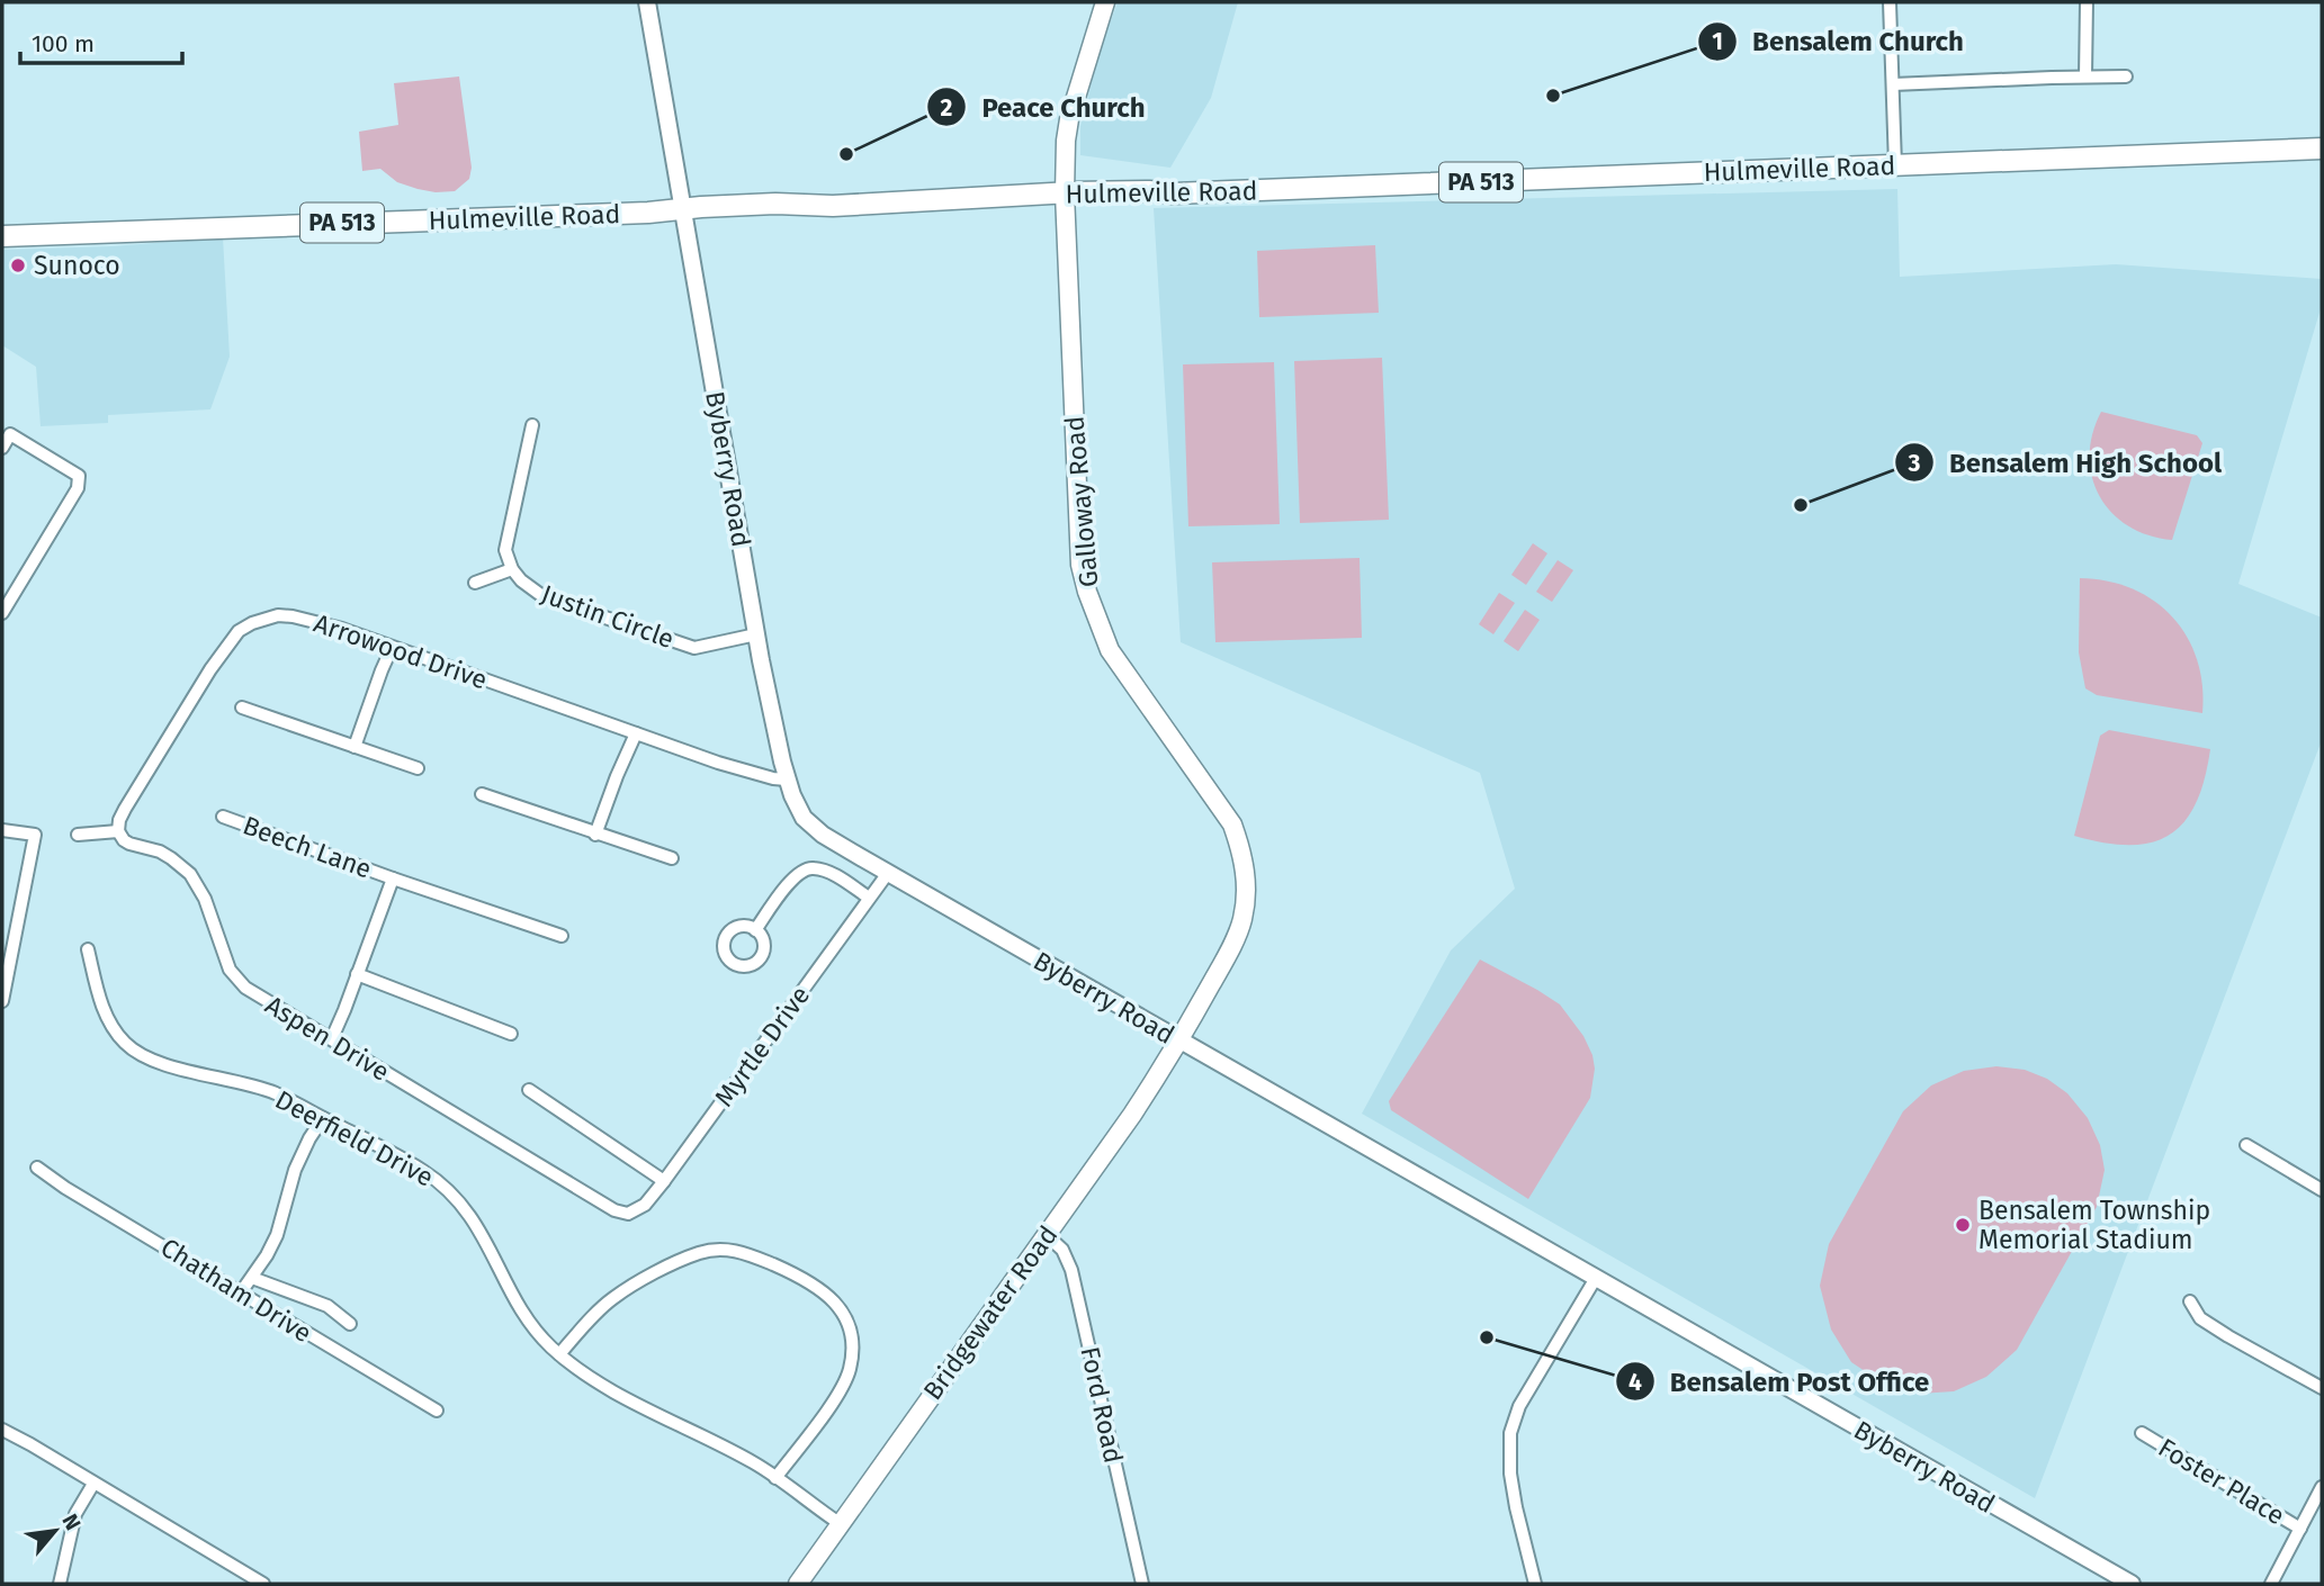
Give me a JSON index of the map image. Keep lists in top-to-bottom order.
{
  "streets": {
    "main road": [
      "Hulmeville Road",
      "PA 513",
      "Galloway Road",
      "Bridgewater Road"
    ],
    "street": [
      "Byberry Road",
      "Justin Circle",
      "Arrowood Drive",
      "Beech Lane",
      "Aspen Drive",
      "Myrtle Drive",
      "Deerfield Drive",
      "Chatham Drive",
      "Ford Road",
      "Foster Place"
    ]
  },
  "crossings": [
    ["Hulmeville Road", "Byberry Road"],
    ["Hulmeville Road", "Galloway Road"],
    ["Byberry Road", "Galloway Road"],
    ["Byberry Road", "Justin Circle"],
    ["Byberry Road", "Arrowood Drive"],
    ["Byberry Road", "Myrtle Drive"],
    ["Byberry Road", "Bridgewater Road"],
    ["Galloway Road", "Bridgewater Road"],
    ["Arrowood Drive", "Aspen Drive"],
    ["Beech Lane", "Aspen Drive"],
    ["Aspen Drive", "Myrtle Drive"],
    ["Deerfield Drive", "Bridgewater Road"],
    ["Bridgewater Road", "Ford Road"]
  ],
  "places": [
    "Bensalem Church",
    "Peace Church",
    "Sunoco",
    "Bensalem High School",
    "Bensalem Township Memorial Stadium",
    "Bensalem Post Office"
  ],
  "scale_bar": "100 m",
  "north": "top right"
}
